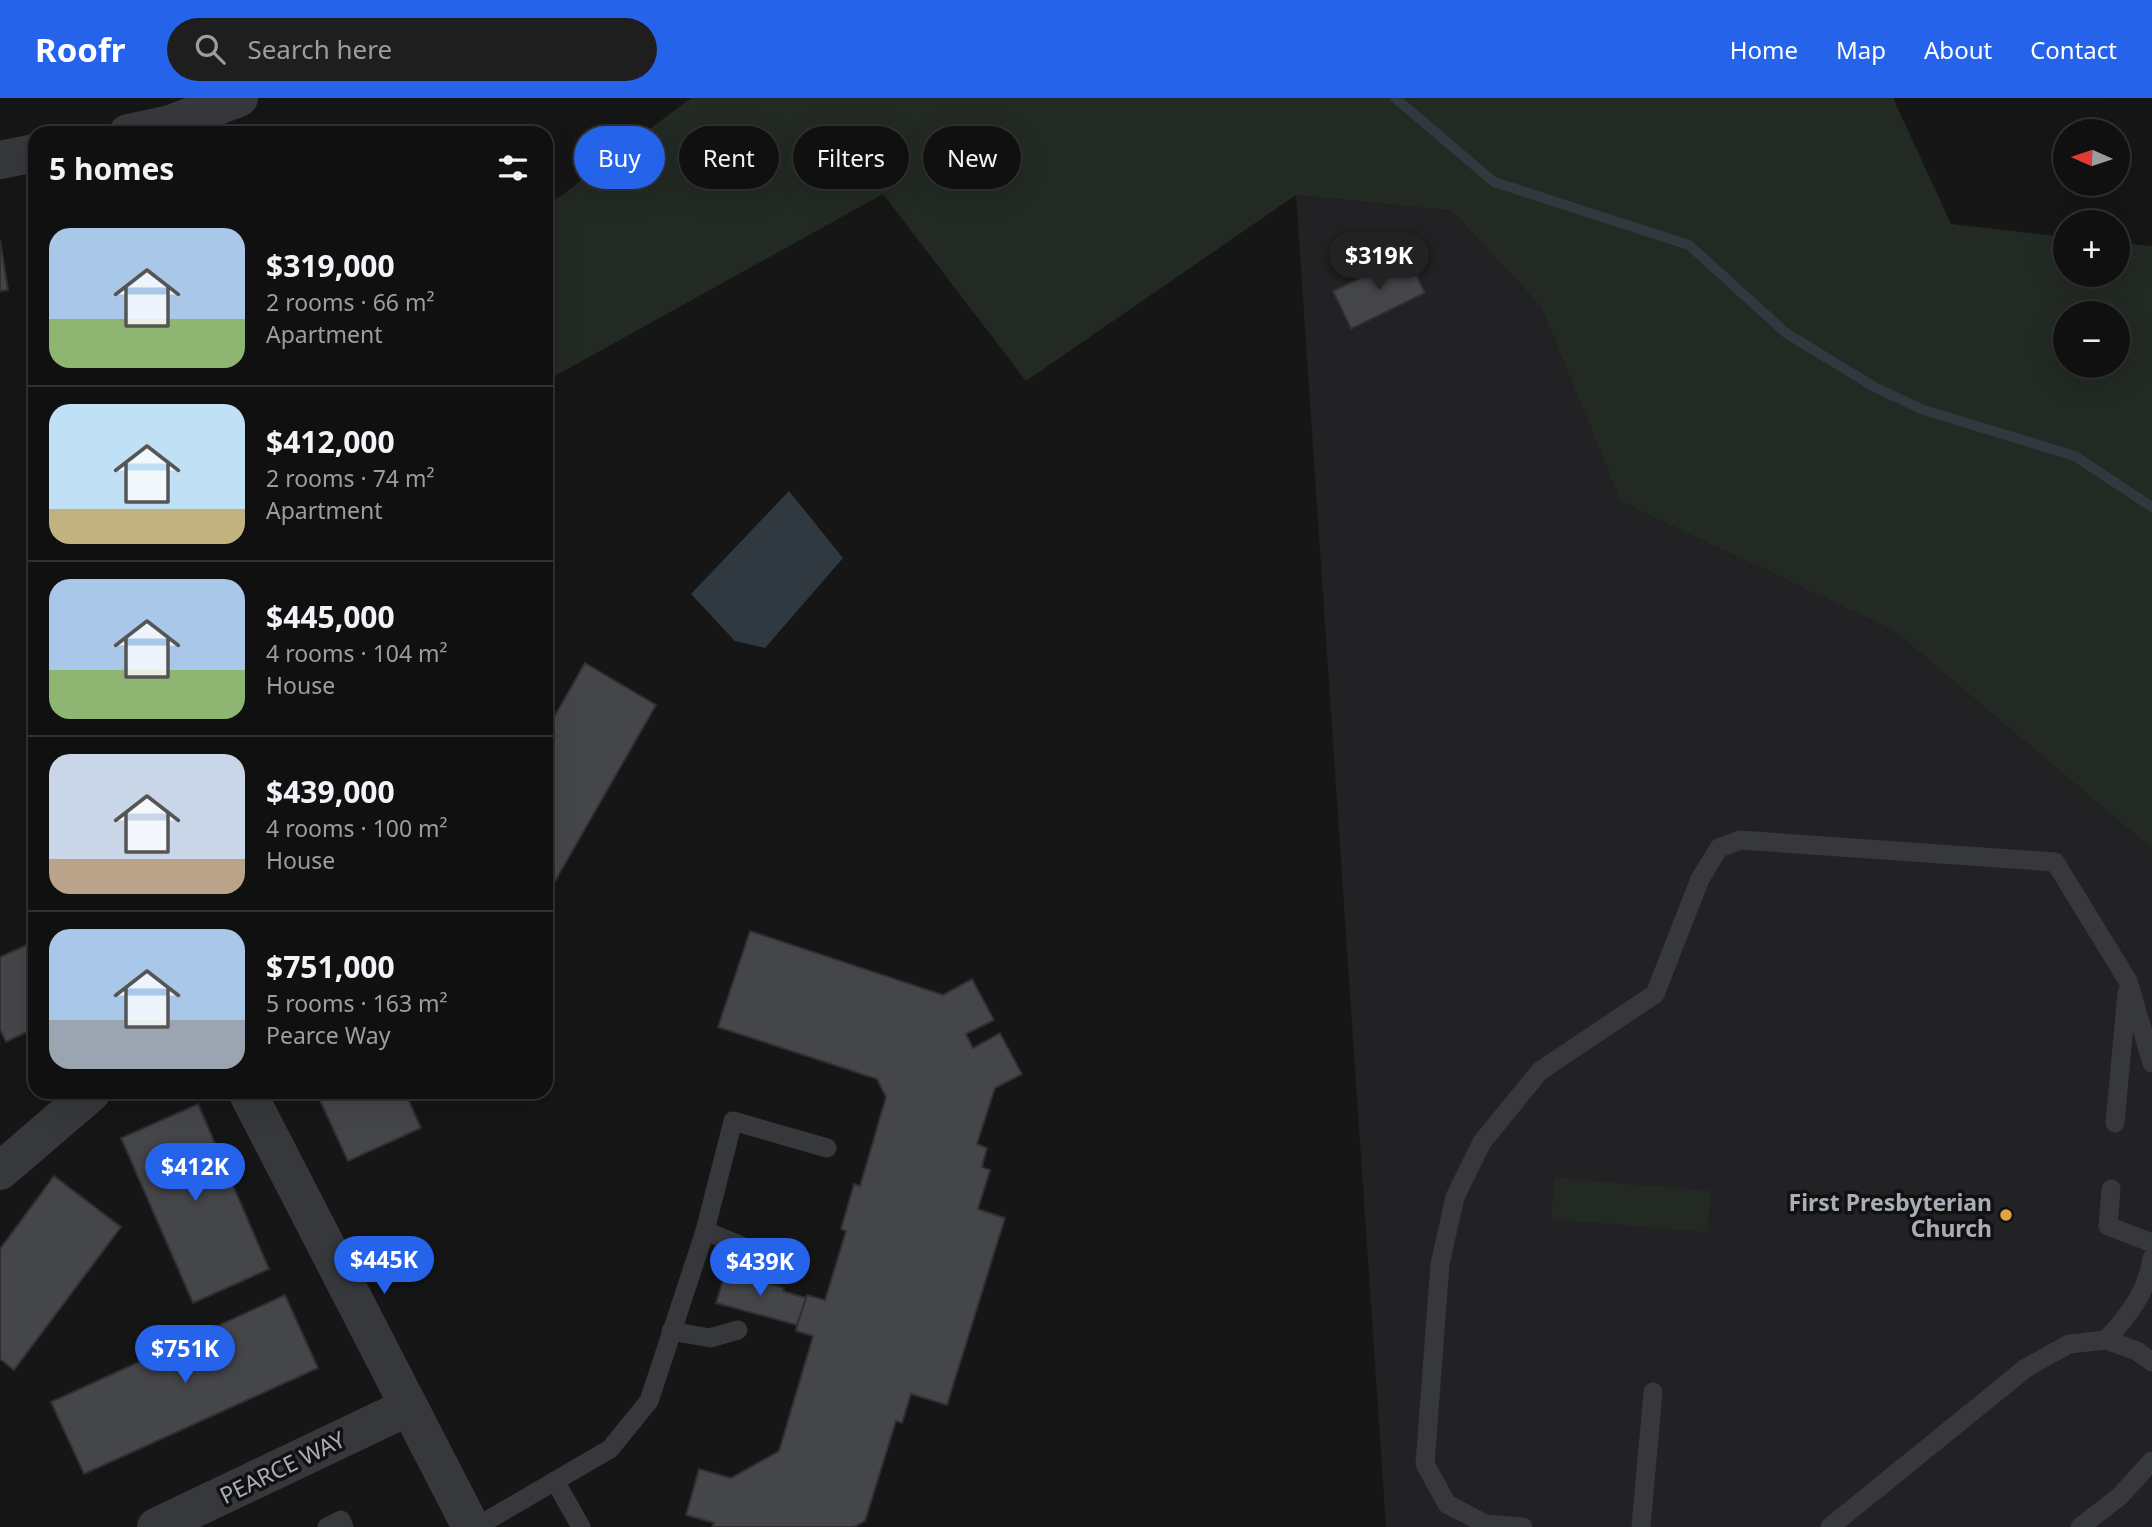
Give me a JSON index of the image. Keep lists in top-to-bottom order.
{
  "streets": {
    "street": ["PEARCE WAY"]
  },
  "places": ["First Presbyterian Church"],
  "north": "left",
  "page": {
    "header": "Roofr",
    "search": "Search here",
    "nav": [
      "Home",
      "Map",
      "About",
      "Contact"
    ],
    "map_buttons": ["+", "−"],
    "chip": [
      "Buy",
      "Rent",
      "Filters",
      "New"
    ],
    "heading": "5 homes",
    "list": [
      {
        "name": "$319,000",
        "note": "2 rooms · 66 m² · Apartment"
      },
      {
        "name": "$412,000",
        "note": "2 rooms · 74 m² · Apartment"
      },
      {
        "name": "$445,000",
        "note": "4 rooms · 104 m² · House"
      },
      {
        "name": "$439,000",
        "note": "4 rooms · 100 m² · House"
      },
      {
        "name": "$751,000",
        "note": "5 rooms · 163 m² · Pearce Way"
      }
    ],
    "price": [
      "$319K",
      "$412K",
      "$445K",
      "$439K",
      "$751K"
    ]
  }
}
